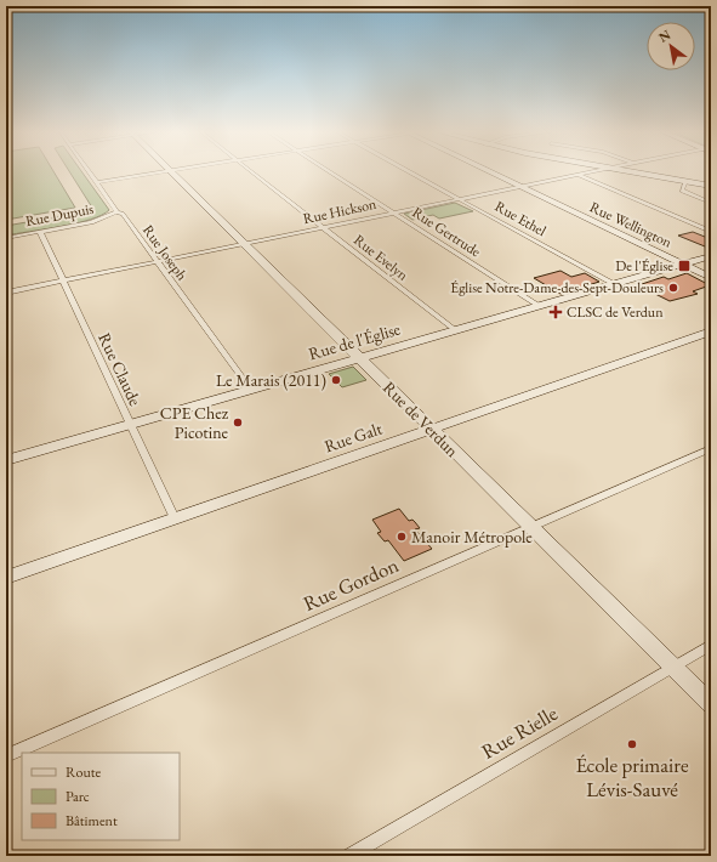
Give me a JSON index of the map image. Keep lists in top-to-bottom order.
{
  "streets": {
    "main road": [
      "Rue Wellington",
      "Rue de l'Église",
      "Rue de Verdun",
      "Rue Galt"
    ],
    "street": [
      "Rue Hickson",
      "Rue Dupuis",
      "Rue Ethel",
      "Rue Gertrude",
      "Rue Joseph",
      "Rue Evelyn",
      "Rue Claude",
      "Rue Gordon",
      "Rue Rielle"
    ]
  },
  "crossings": [
    ["Rue Hickson", "Rue Ethel"],
    ["Rue Hickson", "Rue Wellington"],
    ["Rue Hickson", "Rue Gertrude"],
    ["Rue Hickson", "Rue Joseph"],
    ["Rue Hickson", "Rue Evelyn"],
    ["Rue Hickson", "Rue Claude"],
    ["Rue Hickson", "Rue de Verdun"],
    ["Rue Dupuis", "Rue Joseph"],
    ["Rue Dupuis", "Rue Claude"],
    ["Rue Ethel", "Rue de l'Église"],
    ["Rue Wellington", "Rue de l'Église"],
    ["Rue Gertrude", "Rue de l'Église"],
    ["Rue Joseph", "Rue de l'Église"],
    ["Rue Evelyn", "Rue de l'Église"],
    ["Rue de l'Église", "Rue Claude"],
    ["Rue de l'Église", "Rue de Verdun"],
    ["Rue Claude", "Rue Galt"],
    ["Rue de Verdun", "Rue Galt"],
    ["Rue de Verdun", "Rue Gordon"],
    ["Rue de Verdun", "Rue Rielle"]
  ],
  "places": {
    "transit": ["De l'Église"],
    "other": [
      "Église Notre-Dame-des-Sept-Douleurs",
      "Le Marais (2011)",
      "CPE Chez Picotine",
      "Manoir Métropole",
      "École primaire Lévis-Sauvé"
    ],
    "health": ["CLSC de Verdun"]
  },
  "legend": ["Route", "Parc", "Bâtiment"],
  "north": "top left"
}
